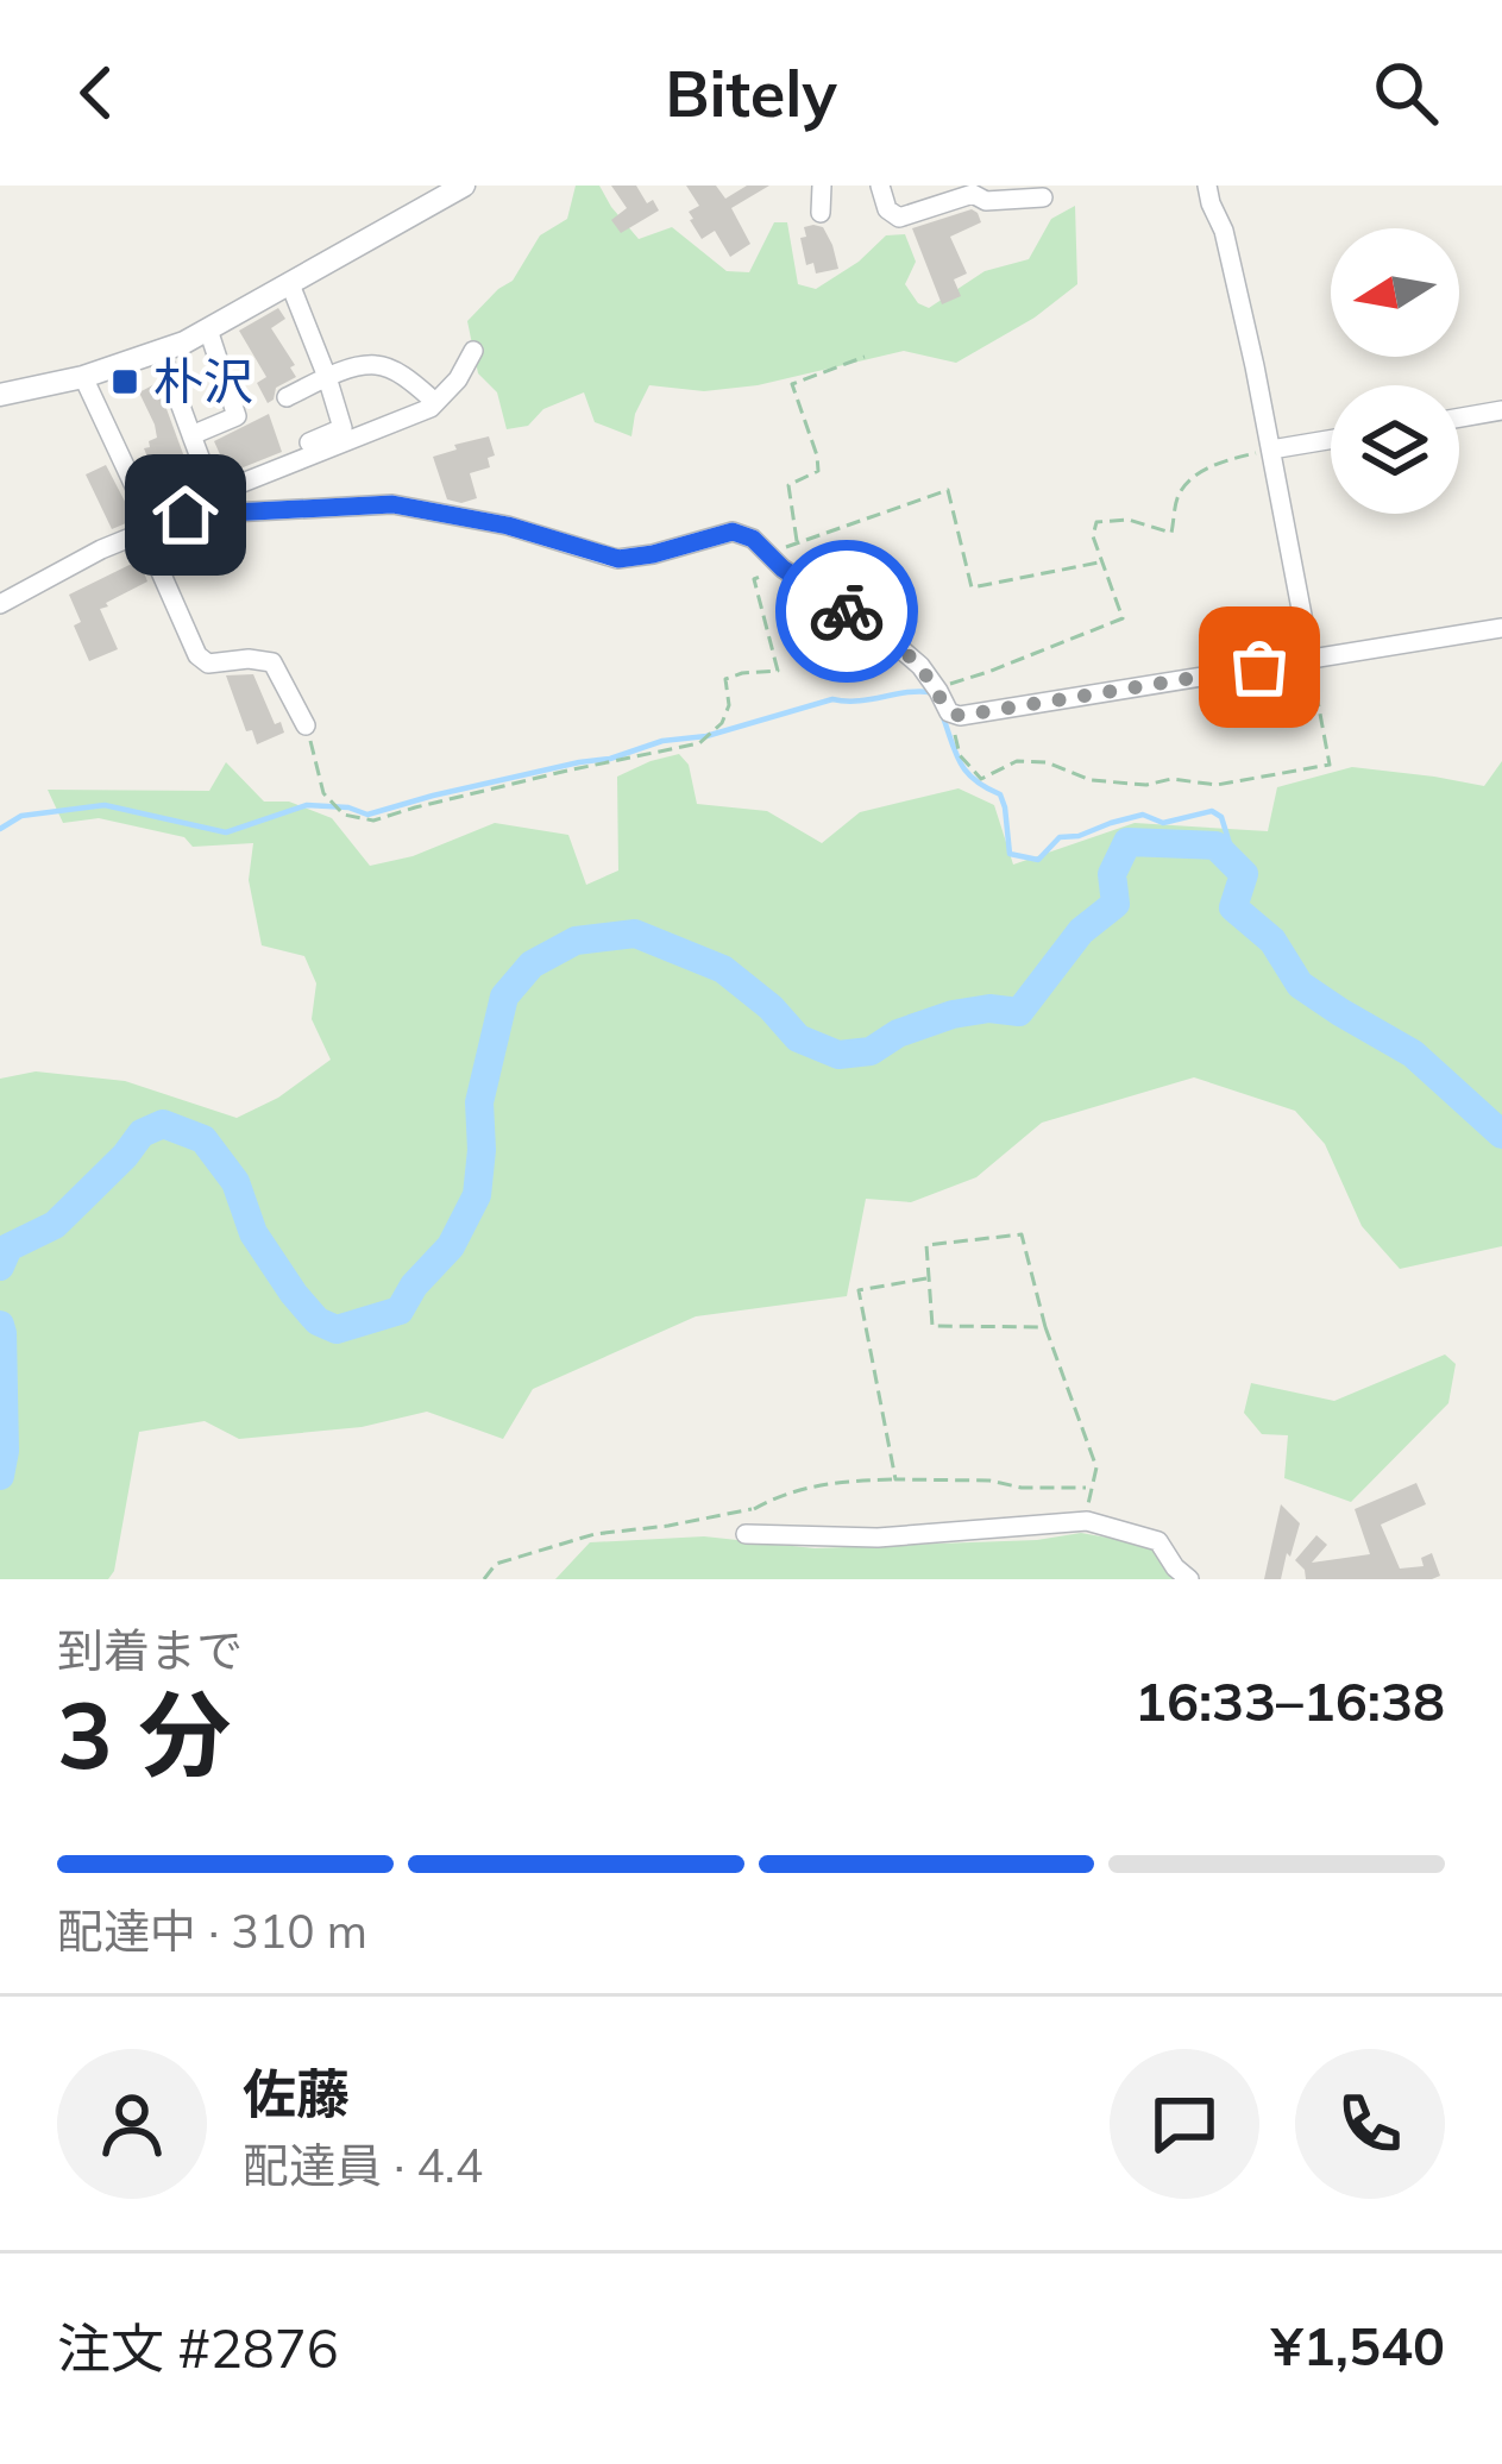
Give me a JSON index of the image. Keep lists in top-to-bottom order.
{
  "places": {
    "transit": ["朴沢"]
  },
  "north": "left",
  "page": {
    "header": "Bitely",
    "heading": ["3 分", "到着まで", "16:33–16:38"],
    "panel": [
      "佐藤",
      "配達員 · 4.4",
      "注文 #2876",
      "¥1,540"
    ],
    "bar": "配達中 · 310 m"
  }
}
